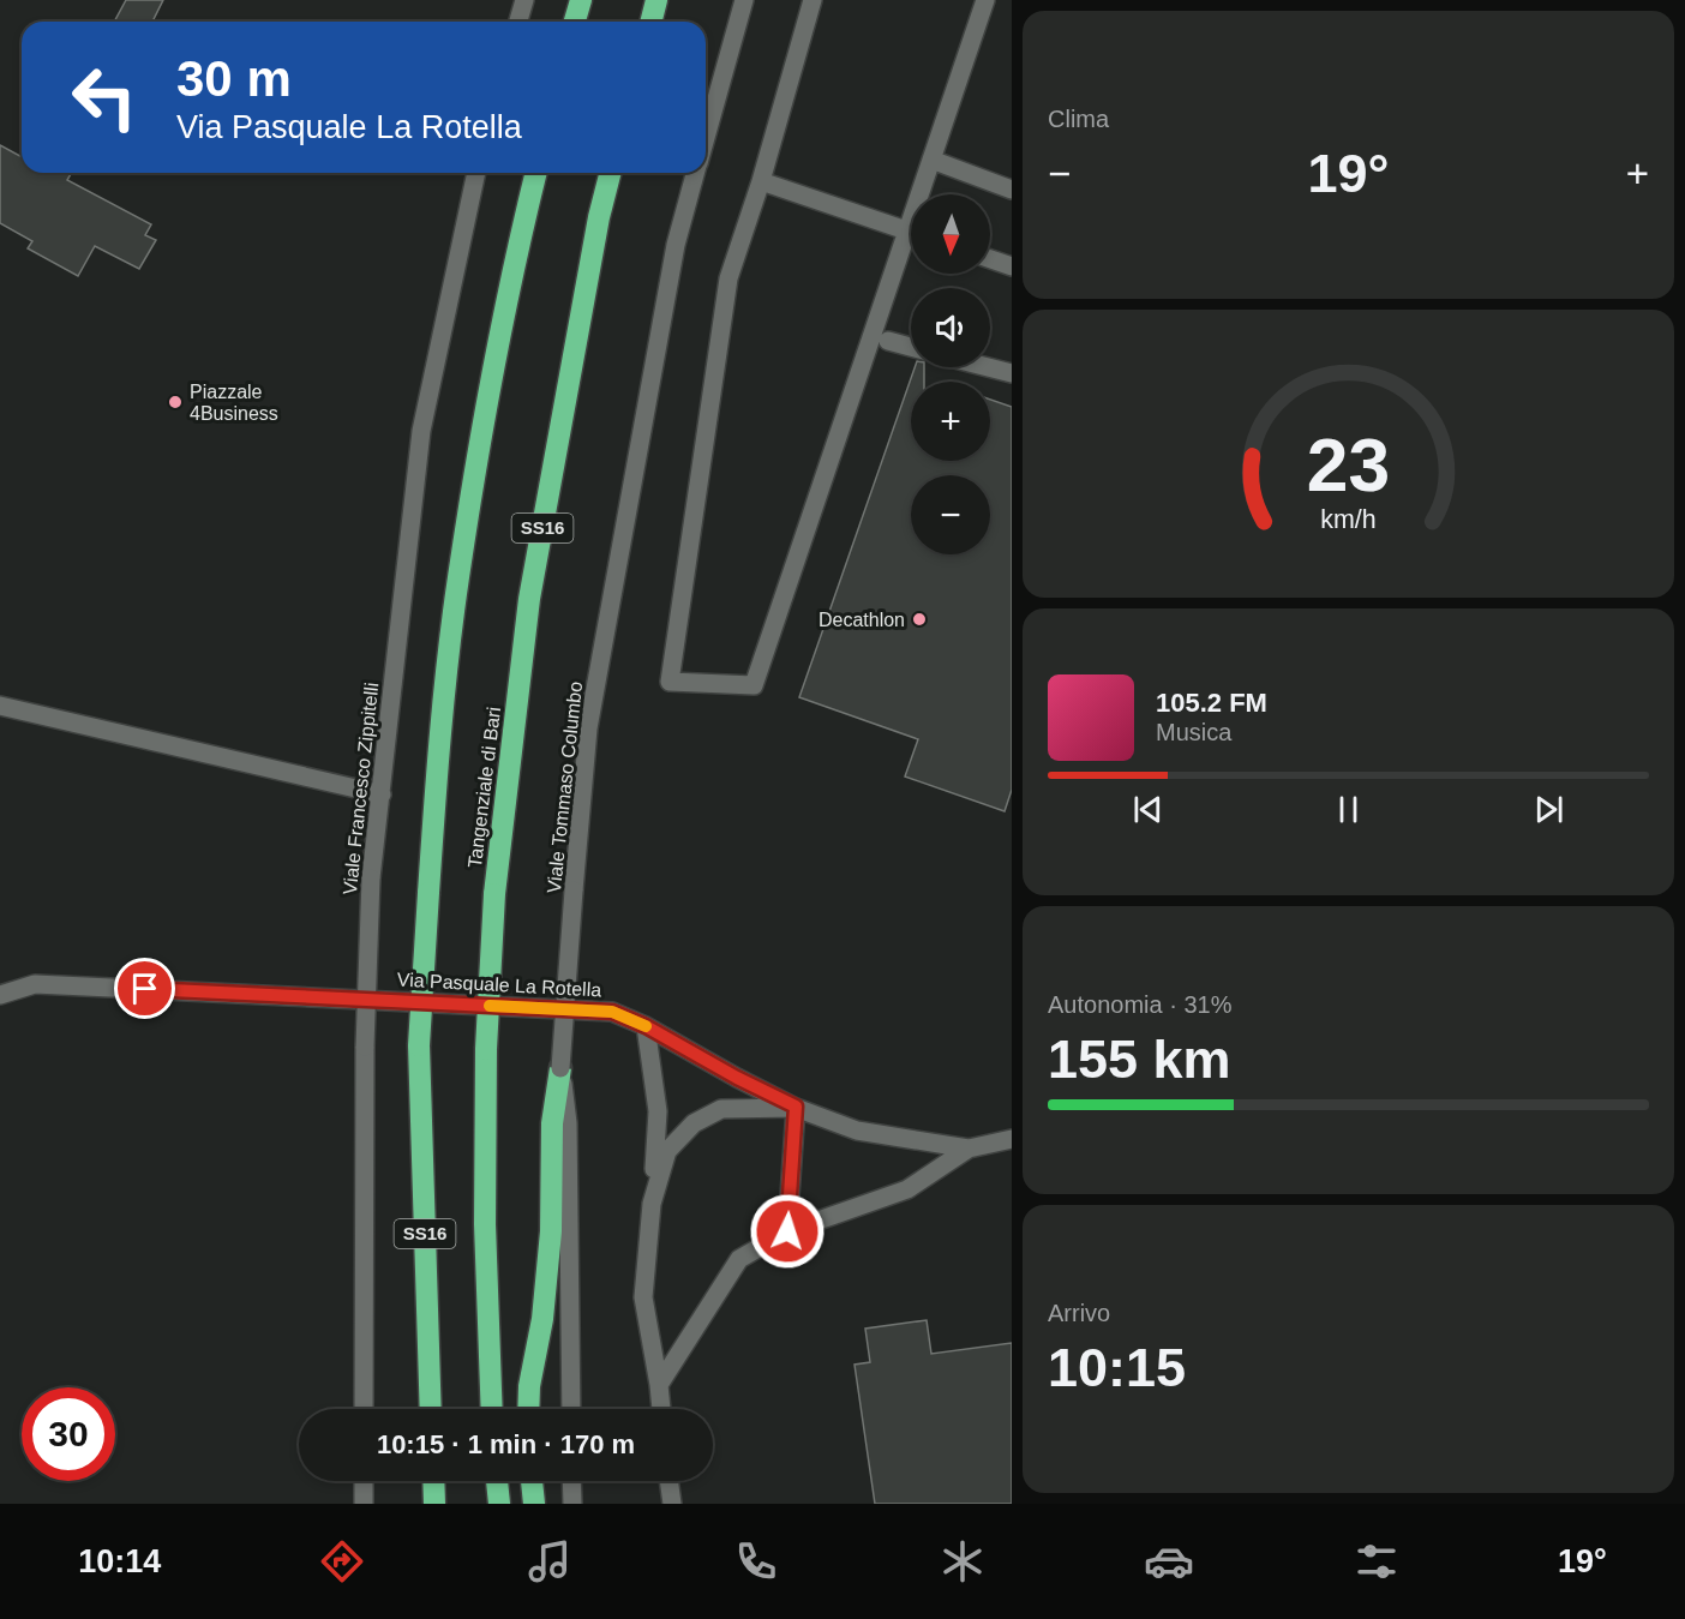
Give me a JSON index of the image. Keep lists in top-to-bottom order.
{
  "streets": {
    "highway": ["SS16", "Tangenziale di Bari"],
    "street": ["Viale Tommaso Columbo", "Viale Francesco Zippitelli", "Via Pasquale La Rotella"]
  },
  "places": ["Piazzale 4Business", "Decathlon"],
  "north": "bottom",
  "page": {
    "tile": [
      "Clima",
      ["Autonomia · 31%", "155 km"],
      ["Arrivo", "10:15"]
    ],
    "turn": ["30 m", "Via Pasquale La Rotella"],
    "heat": ["−", "19°", "+"],
    "map_buttons": ["+", "−"],
    "song": ["105.2 FM", "Musica"],
    "limit": "30",
    "trip": "10:15 · 1 min · 170 m",
    "tabs": ["10:14", "19°"],
    "gauge": ["23", "km/h"]
  }
}
